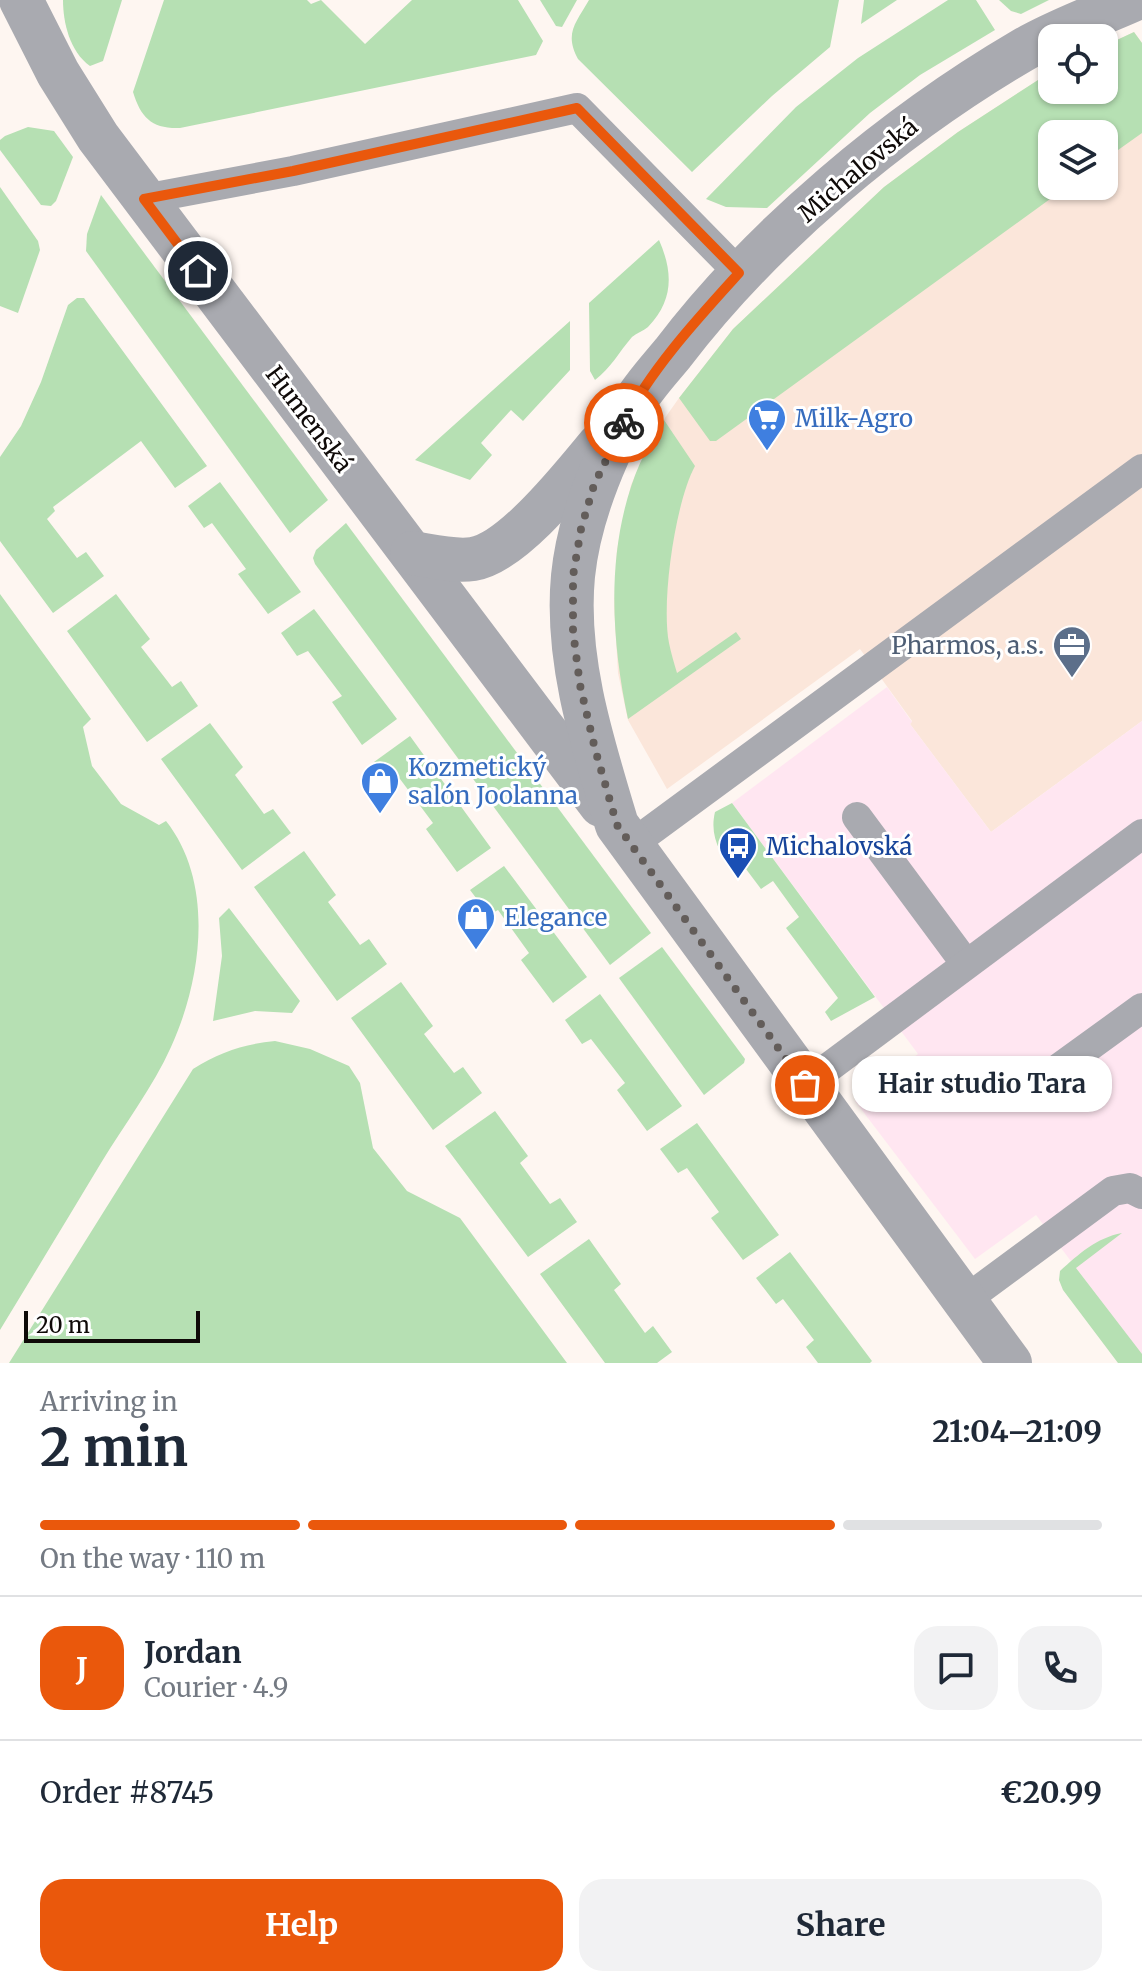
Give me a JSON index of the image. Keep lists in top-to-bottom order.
{
  "streets": {
    "street": ["Michalovská", "Humenská"]
  },
  "crossings": [
    ["Michalovská", "Humenská"]
  ],
  "places": {
    "supermarket": ["Milk-Agro"],
    "office": ["Pharmos, a.s."],
    "shop": ["Kozmetický salón Joolanna", "Elegance"],
    "bus stop": ["Michalovská"],
    "other": ["Hair studio Tara"]
  },
  "scale_bar": "20 m",
  "page": {
    "bubble": "Hair studio Tara",
    "scale": "20 m",
    "heading": ["2 min", "Arriving in", "21:04–21:09"],
    "panel": [
      "Jordan",
      "Courier · 4.9",
      "Order #8745",
      "€20.99"
    ],
    "bar": "On the way · 110 m",
    "round": "J",
    "buttons": ["Help", "Share"]
  }
}
